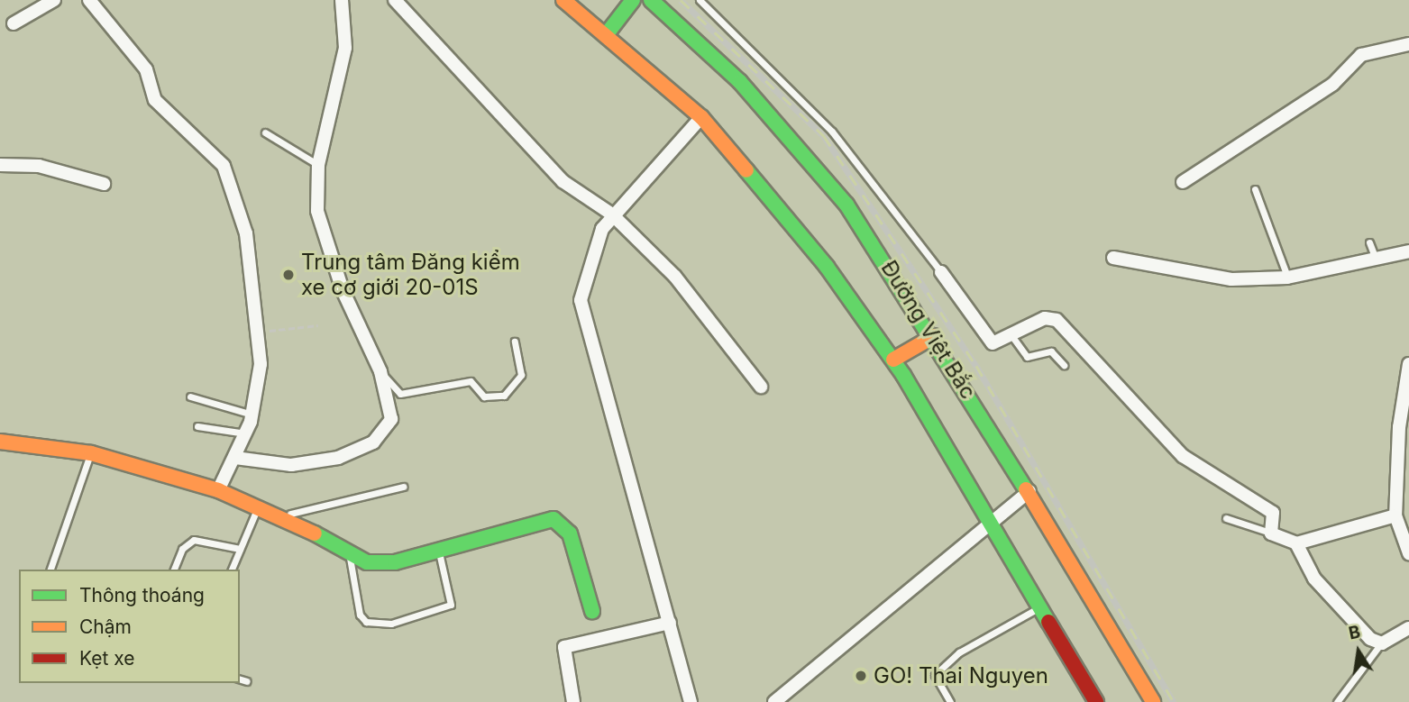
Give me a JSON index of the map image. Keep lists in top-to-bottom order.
{
  "streets": {
    "street": ["Đường Việt Bắc"]
  },
  "places": ["Trung tâm Đăng kiểm xe cơ giới 20-01S", "GO! Thai Nguyen"],
  "legend": ["Thông thoáng", "Chậm", "Kẹt xe"],
  "north": "top"
}
